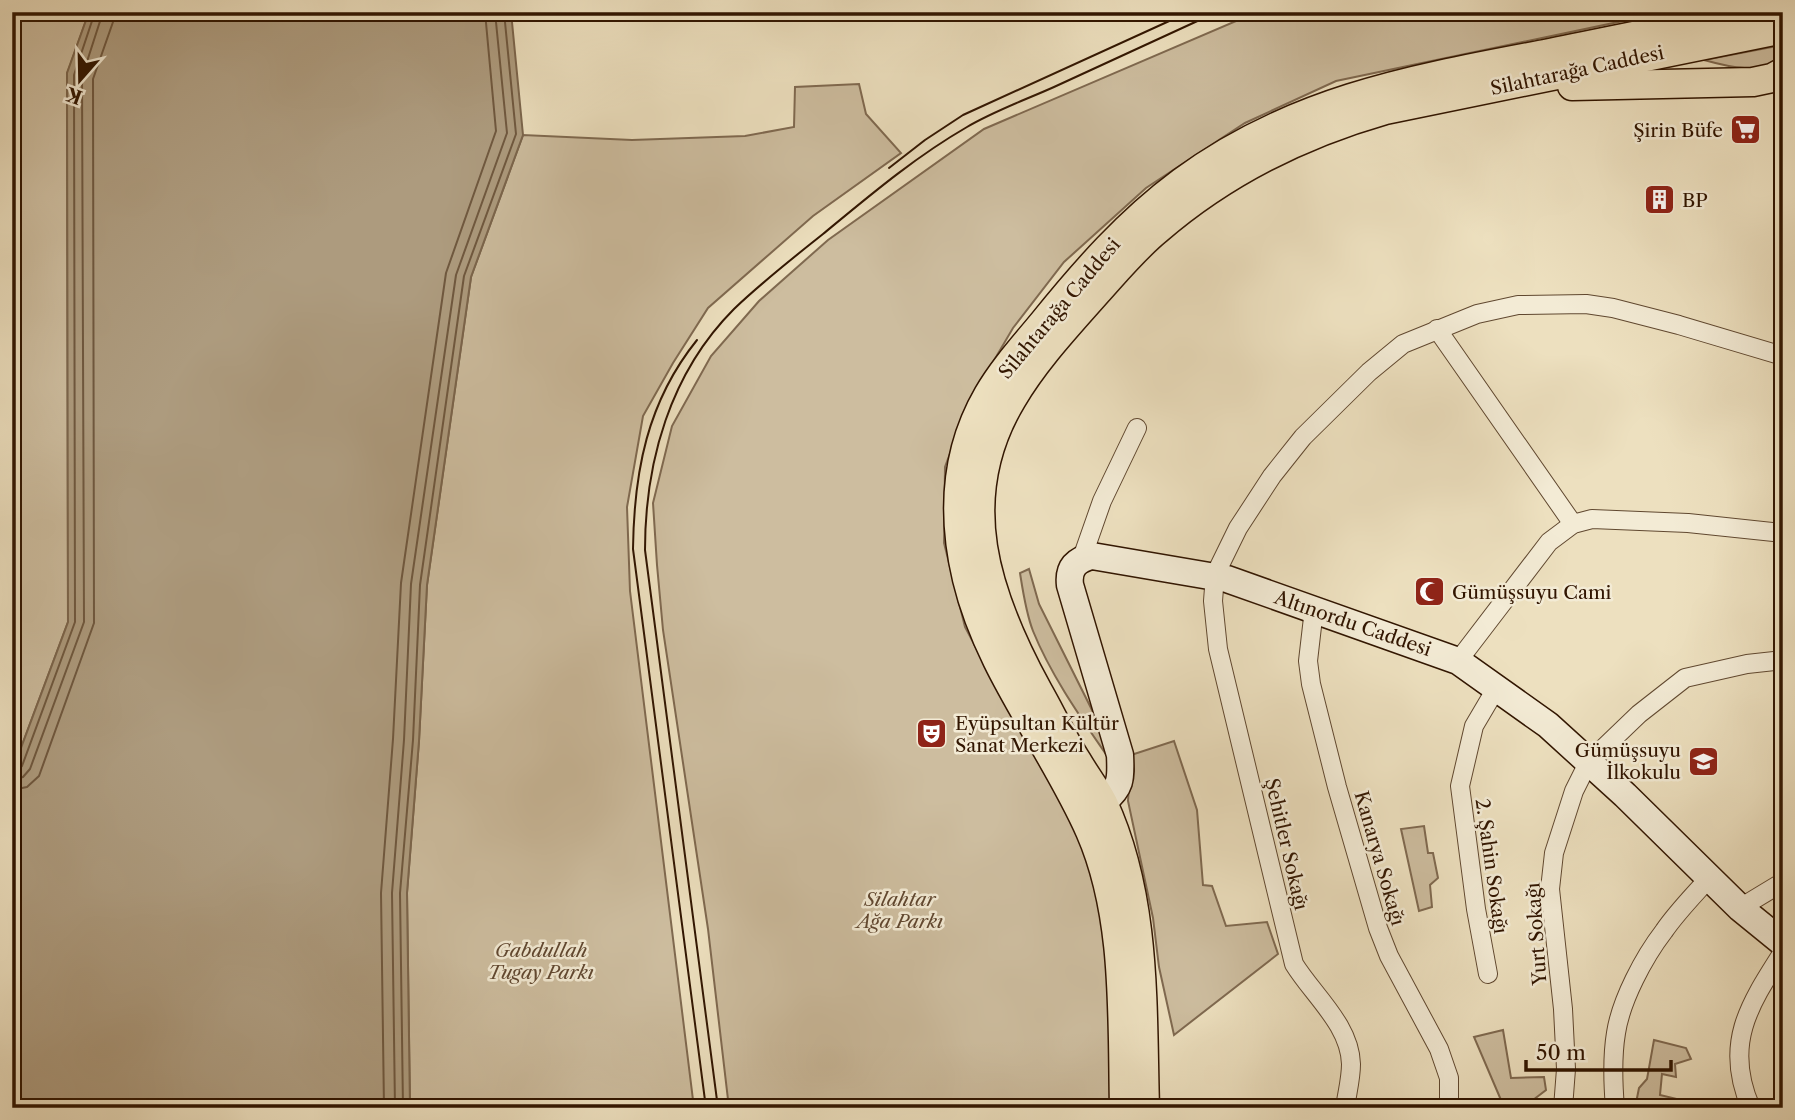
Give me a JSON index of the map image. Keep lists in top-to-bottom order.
{
  "streets": {
    "main road": ["Silahtarağa Caddesi"],
    "street": [
      "Altınordu Caddesi",
      "Şehitler Sokağı",
      "Kanarya Sokağı",
      "2. Şahin Sokağı",
      "Yurt Sokağı"
    ]
  },
  "crossings": [
    ["Altınordu Caddesi", "Şehitler Sokağı"],
    ["Altınordu Caddesi", "Kanarya Sokağı"],
    ["Altınordu Caddesi", "2. Şahin Sokağı"],
    ["Altınordu Caddesi", "Yurt Sokağı"]
  ],
  "parks": ["Silahtar Ağa Parkı", "Gabdullah Tugay Parkı"],
  "places": {
    "supermarket": ["Şirin Büfe"],
    "building": ["BP"],
    "mosque": ["Gümüşsuyu Cami"],
    "theatre": ["Eyüpsultan Kültür Sanat Merkezi"],
    "school or university": ["Gümüşsuyu İlkokulu"]
  },
  "scale_bar": "50 m",
  "north": "bottom"
}
